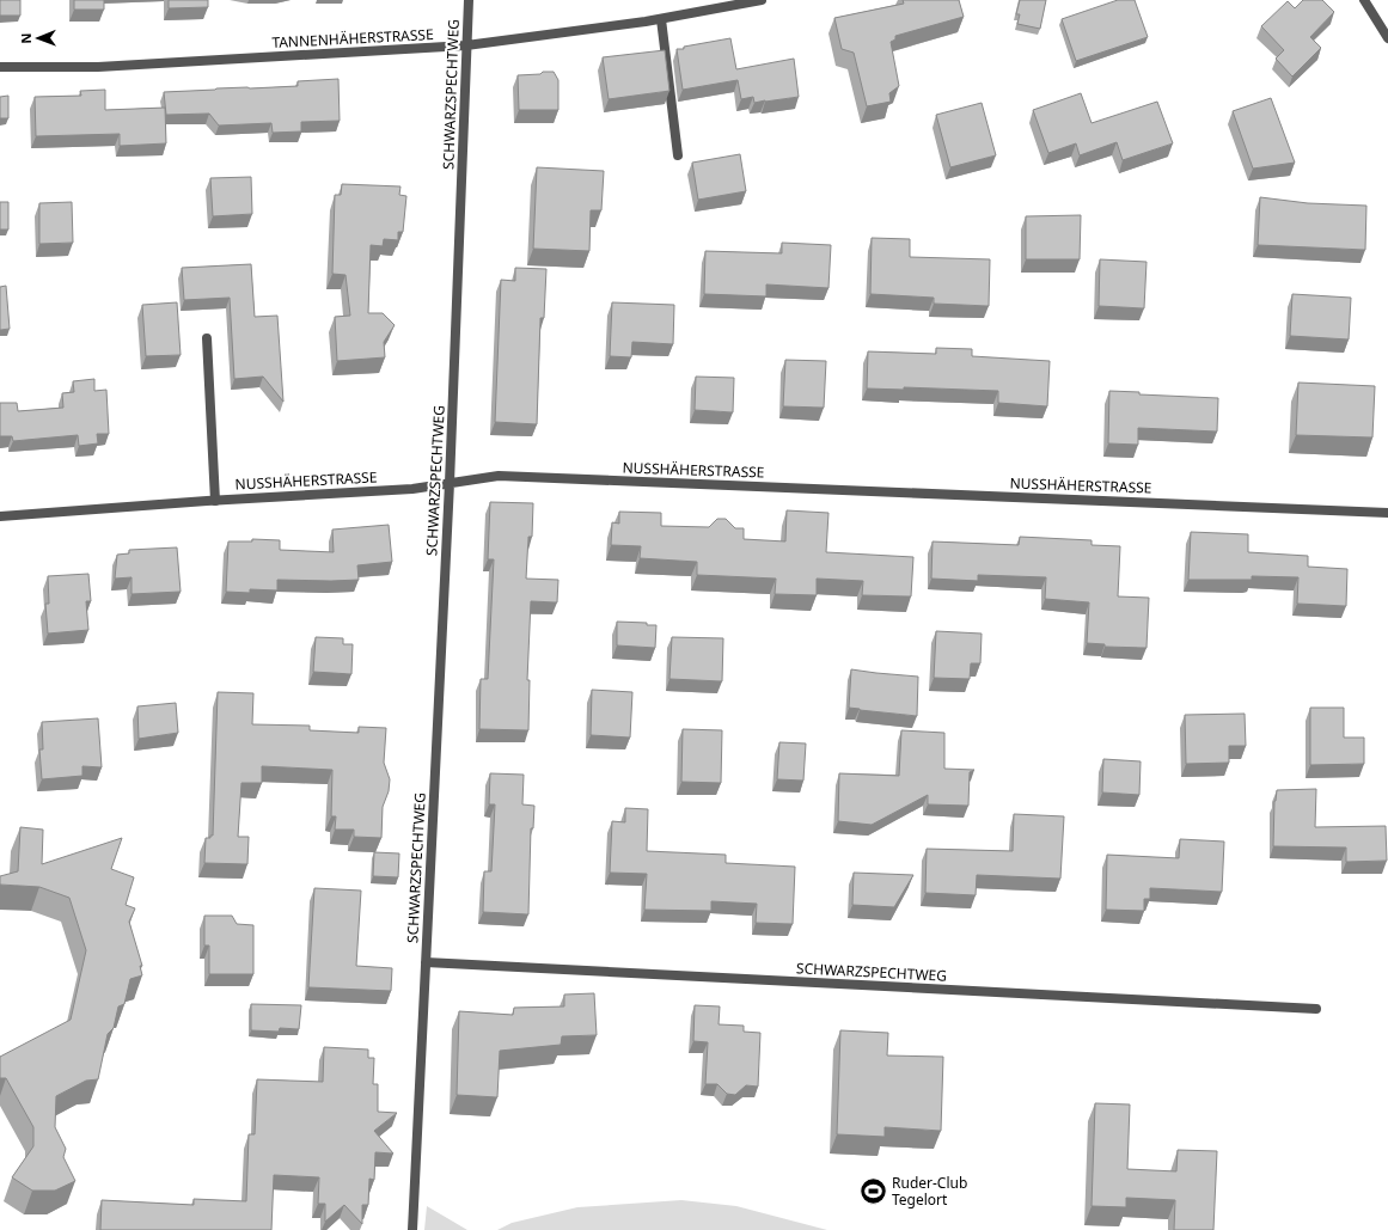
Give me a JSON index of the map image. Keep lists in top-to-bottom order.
{
  "streets": {
    "street": ["TANNENHÄHERSTRASSE", "SCHWARZSPECHTWEG", "NUSSHÄHERSTRASSE"]
  },
  "crossings": [
    ["TANNENHÄHERSTRASSE", "SCHWARZSPECHTWEG"],
    ["SCHWARZSPECHTWEG", "NUSSHÄHERSTRASSE"]
  ],
  "places": {
    "sports": ["Ruder-Club Tegelort"]
  },
  "north": "left"
}
